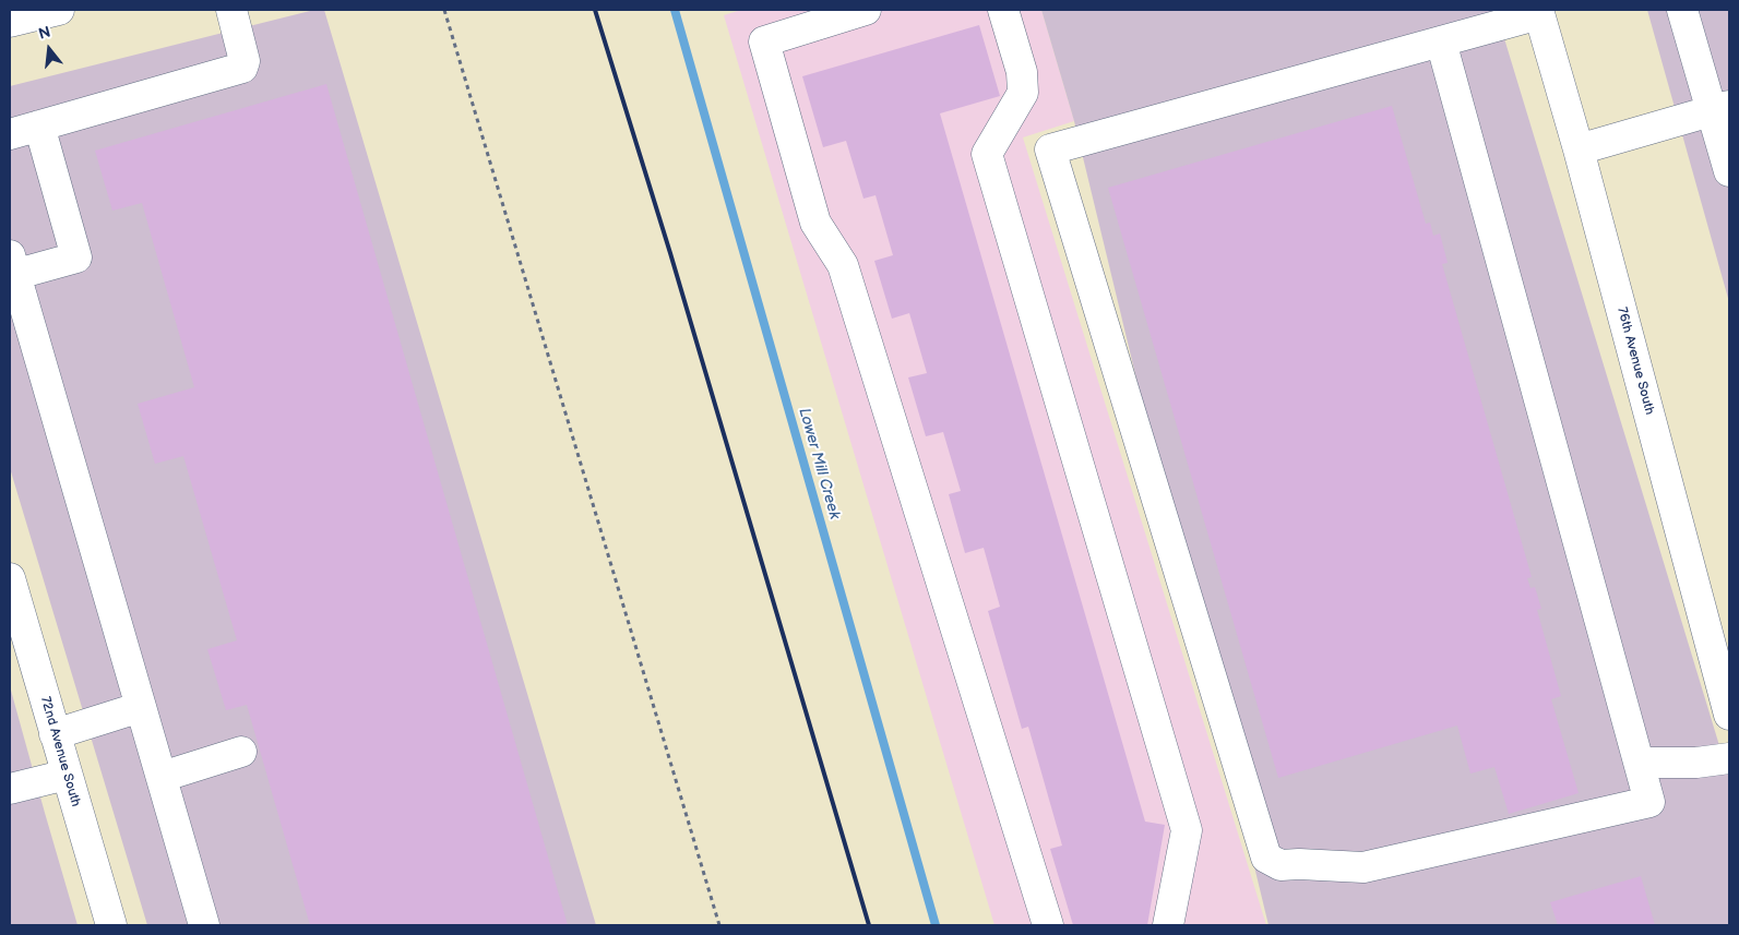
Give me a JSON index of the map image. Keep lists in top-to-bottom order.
{
  "streets": {
    "street": ["76th Avenue South", "72nd Avenue South"]
  },
  "water": ["Lower Mill Creek"],
  "north": "top"
}
